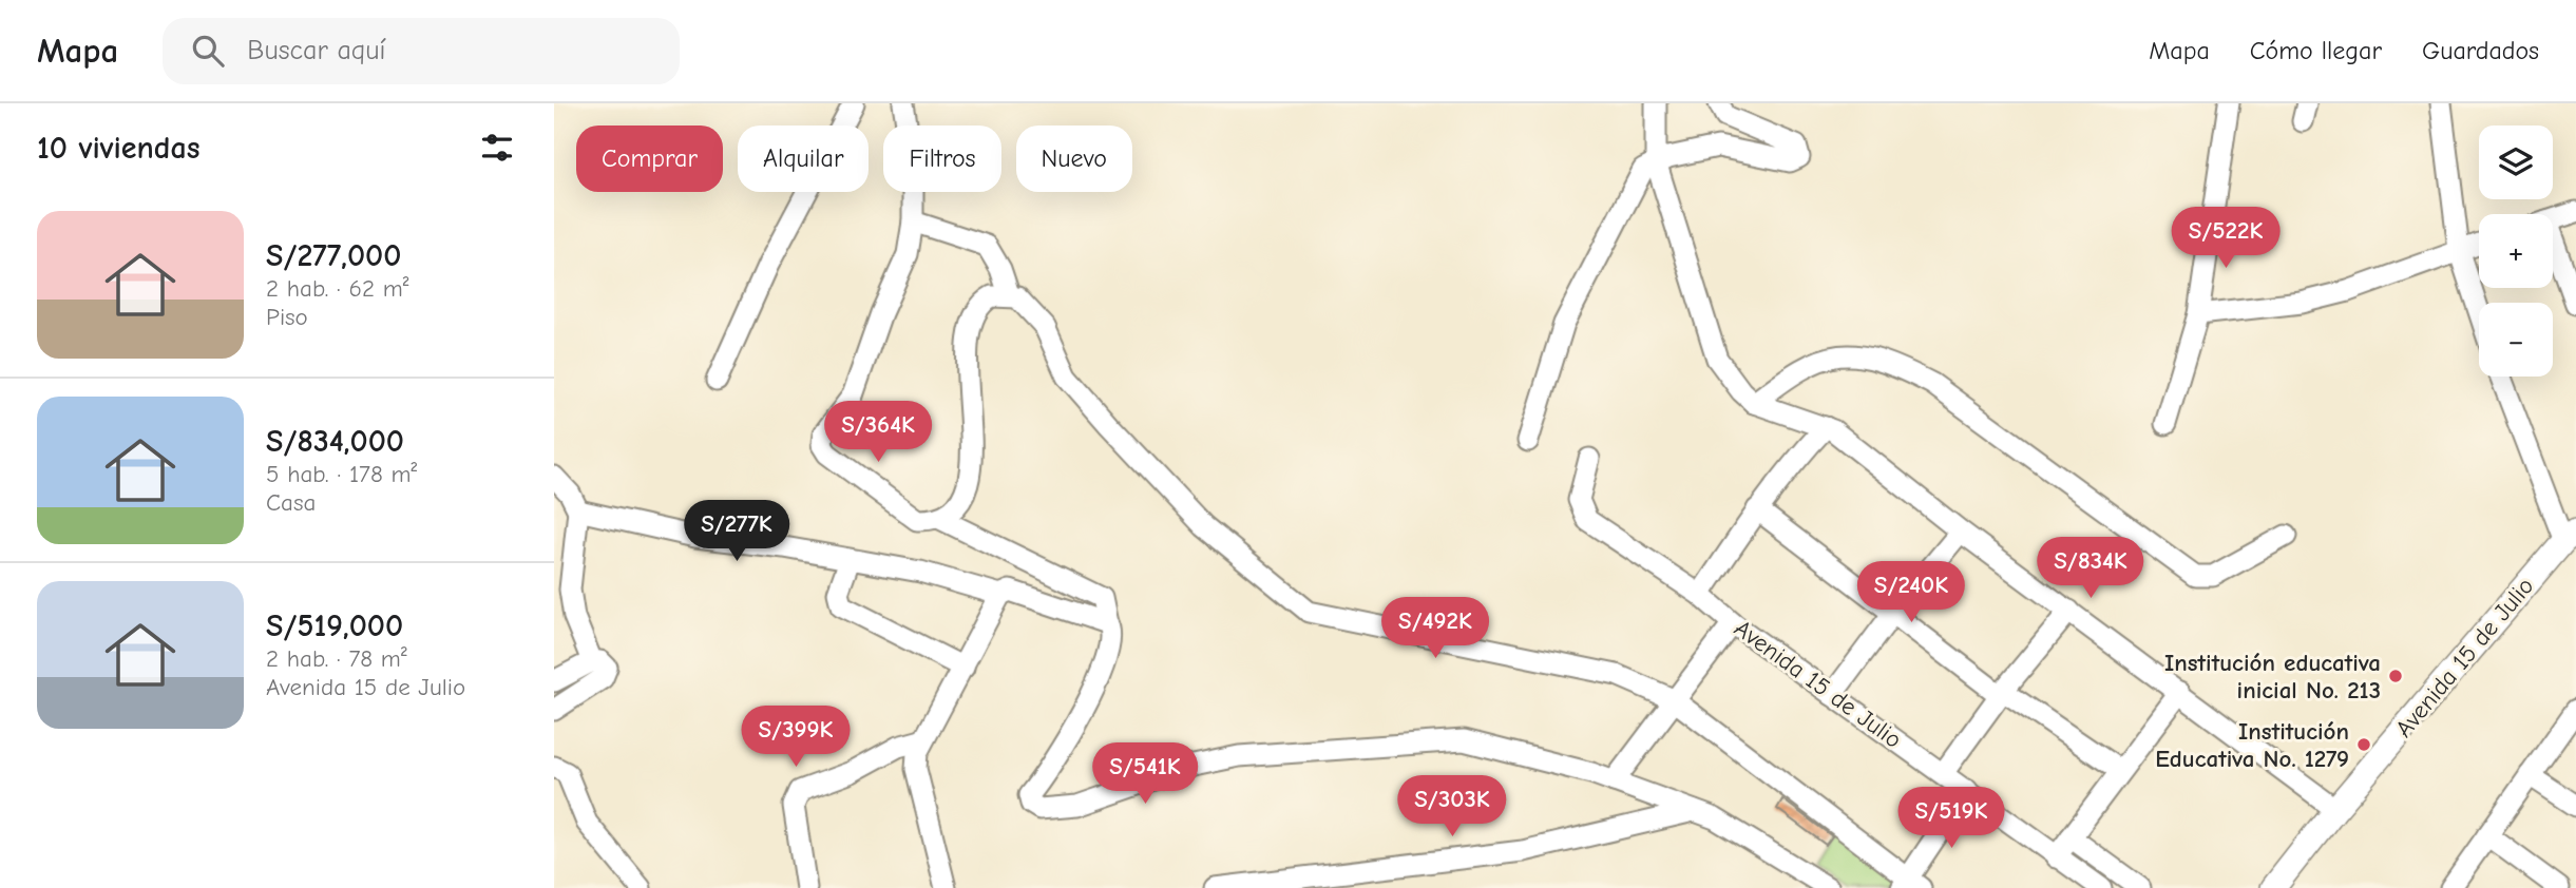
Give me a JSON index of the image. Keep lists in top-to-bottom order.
{
  "streets": {
    "street": ["Avenida 15 de Julio"]
  },
  "places": ["Institución educativa inicial No. 213", "Institución Educativa No. 1279"],
  "page": {
    "header": "Mapa",
    "search": "Buscar aquí",
    "nav": ["Mapa", "Cómo llegar", "Guardados"],
    "heading": "10 viviendas",
    "map_buttons": ["+", "−"],
    "chip": [
      "Comprar",
      "Alquilar",
      "Filtros",
      "Nuevo"
    ],
    "list": [
      {
        "name": "S/277,000",
        "note": "2 hab. · 62 m² · Piso"
      },
      {
        "name": "S/834,000",
        "note": "5 hab. · 178 m² · Casa"
      },
      {
        "name": "S/519,000",
        "note": "2 hab. · 78 m² · Avenida 15 de Julio"
      }
    ],
    "price": [
      "S/522K",
      "S/364K",
      "S/277K",
      "S/834K",
      "S/240K",
      "S/492K",
      "S/399K",
      "S/541K",
      "S/303K",
      "S/519K"
    ]
  }
}
